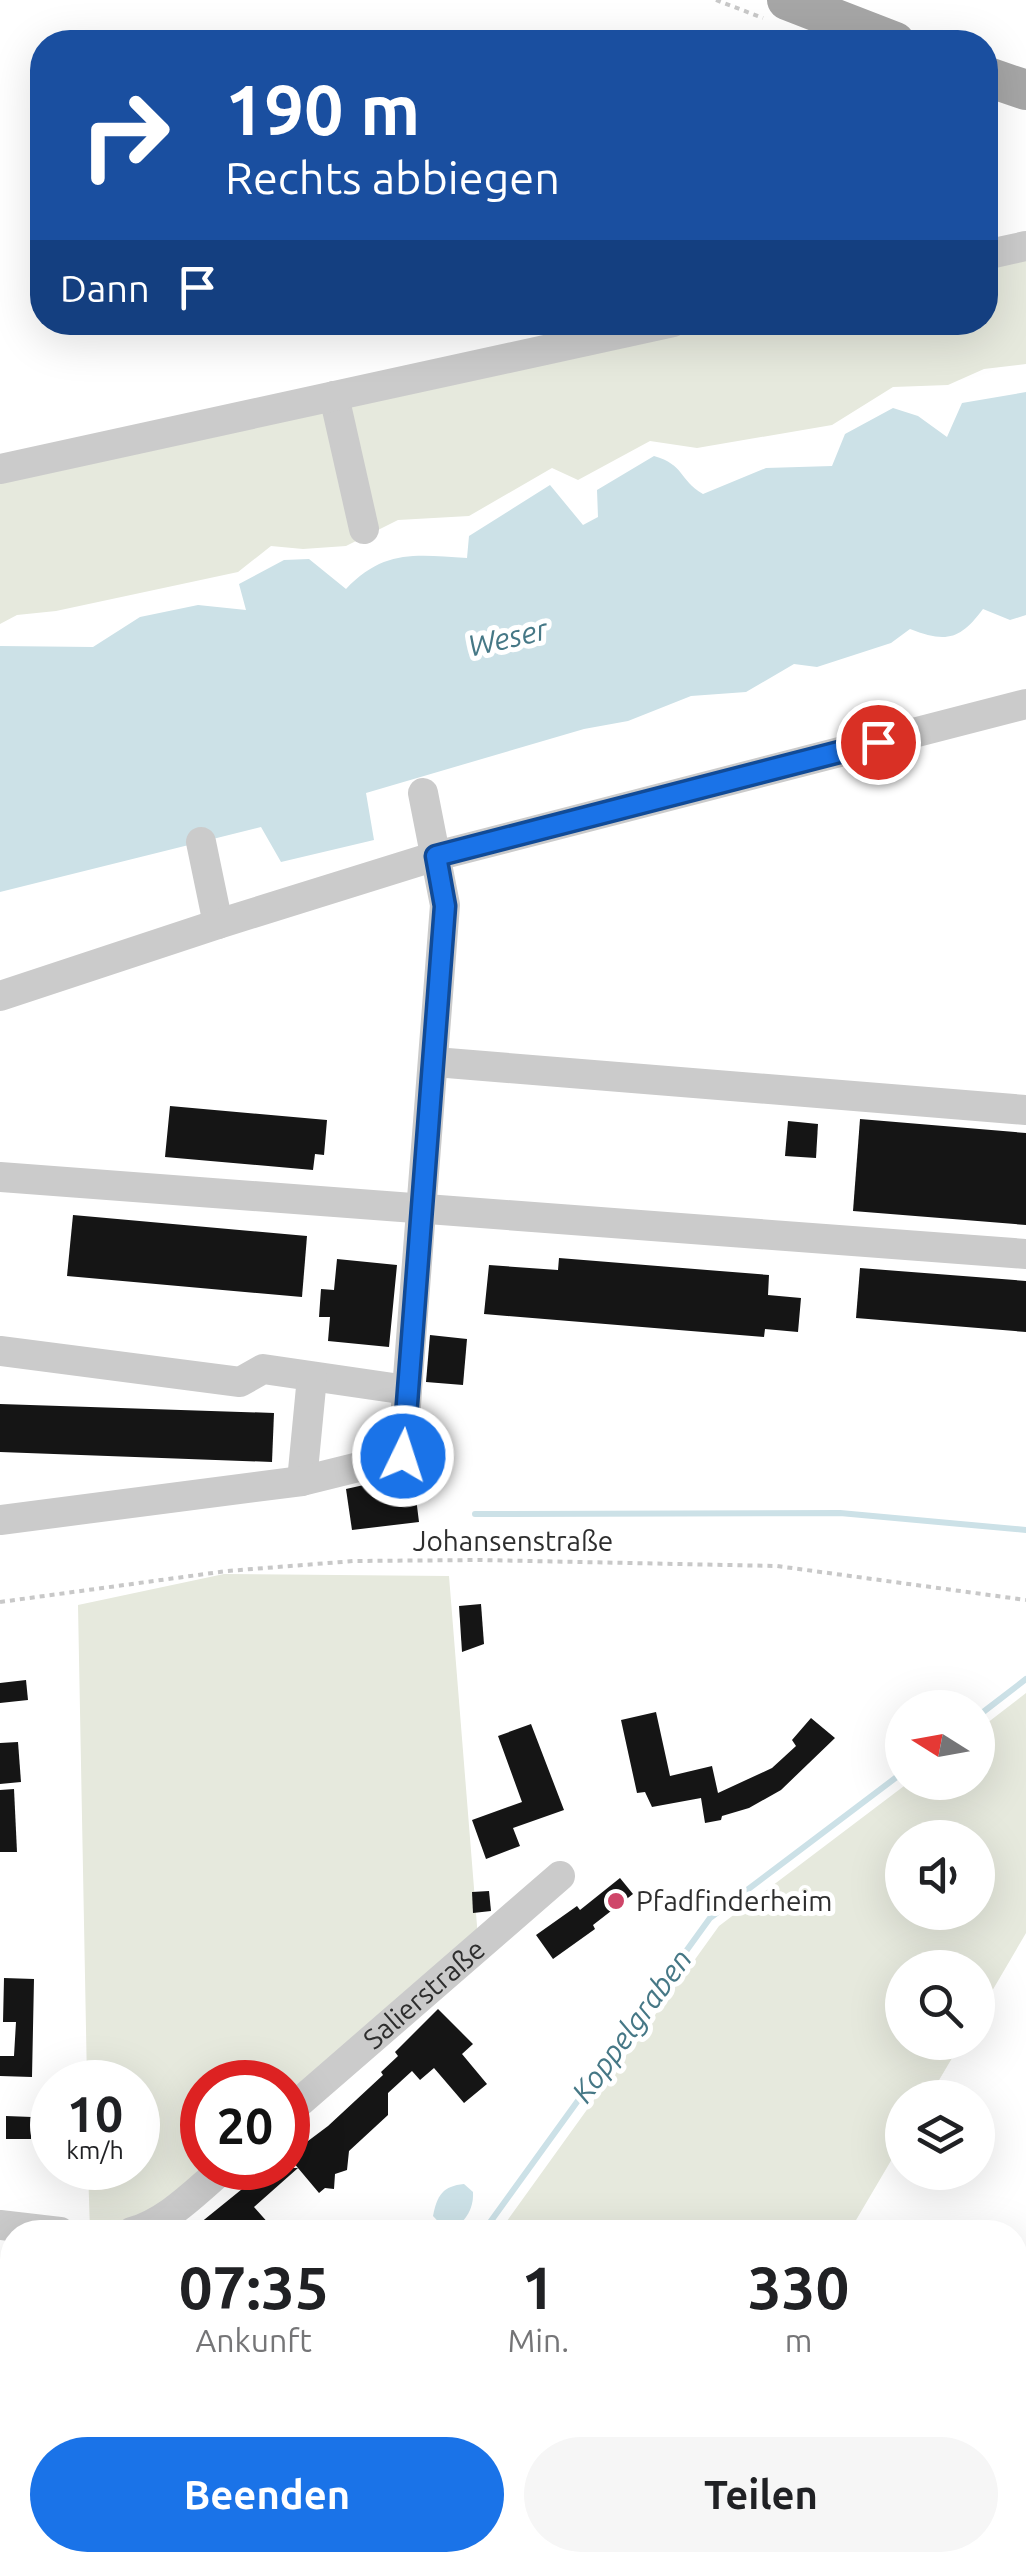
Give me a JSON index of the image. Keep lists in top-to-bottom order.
{
  "streets": {
    "street": ["Salierstraße"],
    "path": ["Johansenstraße"]
  },
  "water": ["Weser", "Koppelgraben"],
  "places": ["Pfadfinderheim"],
  "north": "left",
  "page": {
    "turn": ["190 m", "Rechts abbiegen"],
    "then": "Dann",
    "speed": "10 km/h",
    "limit": "20",
    "eta": [
      "07:35",
      "Ankunft",
      "1",
      "Min.",
      "330",
      "m"
    ],
    "buttons": ["Beenden", "Teilen"]
  }
}
